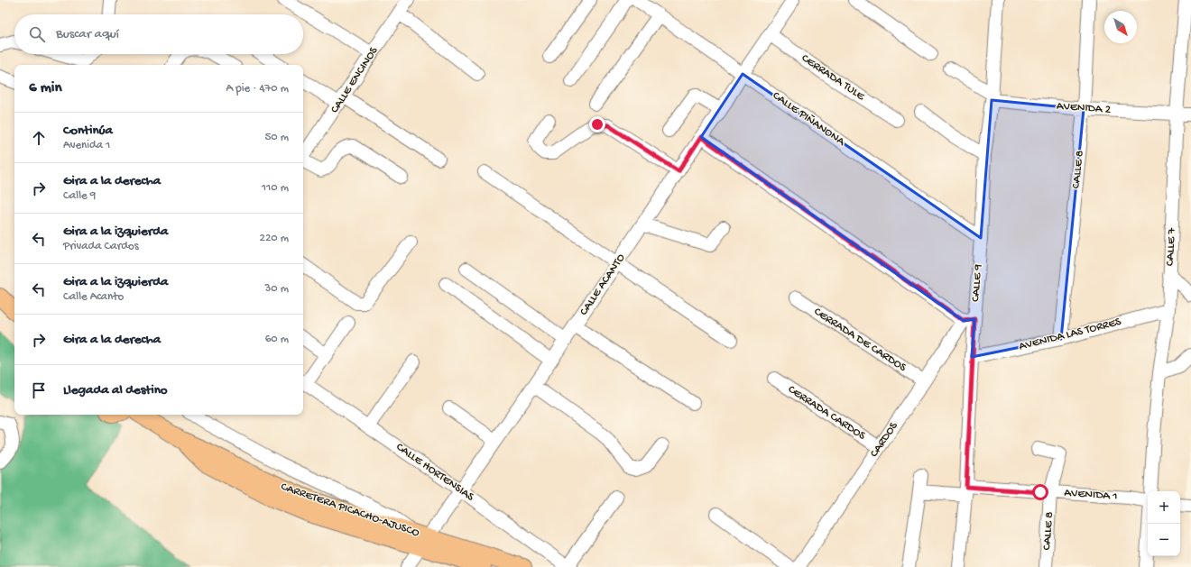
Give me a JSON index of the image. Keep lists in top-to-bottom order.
{
  "streets": {
    "main road": ["CARRETERA PICACHO-AJUSCO"],
    "street": [
      "CERRADA TULE",
      "CALLE ENCINOS",
      "AVENIDA 2",
      "CALLE PIÑANONA",
      "CALLE 8",
      "CALLE 7",
      "CALLE 9",
      "CALLE ACANTO",
      "AVENIDA LAS TORRES",
      "CERRADA DE CARDOS",
      "CERRADA CARDOS",
      "CARDOS",
      "CALLE HORTENSIAS",
      "AVENIDA 1"
    ]
  },
  "crossings": [
    ["CERRADA TULE", "CALLE ACANTO"],
    ["AVENIDA 2", "CALLE 8"],
    ["AVENIDA 2", "CALLE 7"],
    ["AVENIDA 2", "CALLE 9"],
    ["CALLE PIÑANONA", "CALLE 9"],
    ["CALLE PIÑANONA", "CALLE ACANTO"],
    ["CALLE 8", "AVENIDA LAS TORRES"],
    ["CALLE 8", "AVENIDA 1"],
    ["CALLE 7", "AVENIDA LAS TORRES"],
    ["CALLE 9", "AVENIDA LAS TORRES"],
    ["CALLE 9", "CARDOS"],
    ["CALLE 9", "AVENIDA 1"],
    ["CALLE ACANTO", "CALLE HORTENSIAS"],
    ["CALLE ACANTO", "CARRETERA PICACHO-AJUSCO"],
    ["CERRADA DE CARDOS", "CARDOS"],
    ["CERRADA CARDOS", "CARDOS"]
  ],
  "north": "bottom right",
  "page": {
    "search": "Buscar aquí",
    "heading": ["6 min", "A pie · 470 m"],
    "list": [
      ["Continúa", "Avenida 1", "50 m"],
      ["Gira a la derecha", "Calle 9", "110 m"],
      ["Gira a la izquierda", "Privada Cardos", "220 m"],
      ["Gira a la izquierda", "Calle Acanto", "30 m"],
      ["Gira a la derecha", "60 m"],
      "Llegada al destino"
    ],
    "map_buttons": ["+", "−"]
  }
}
